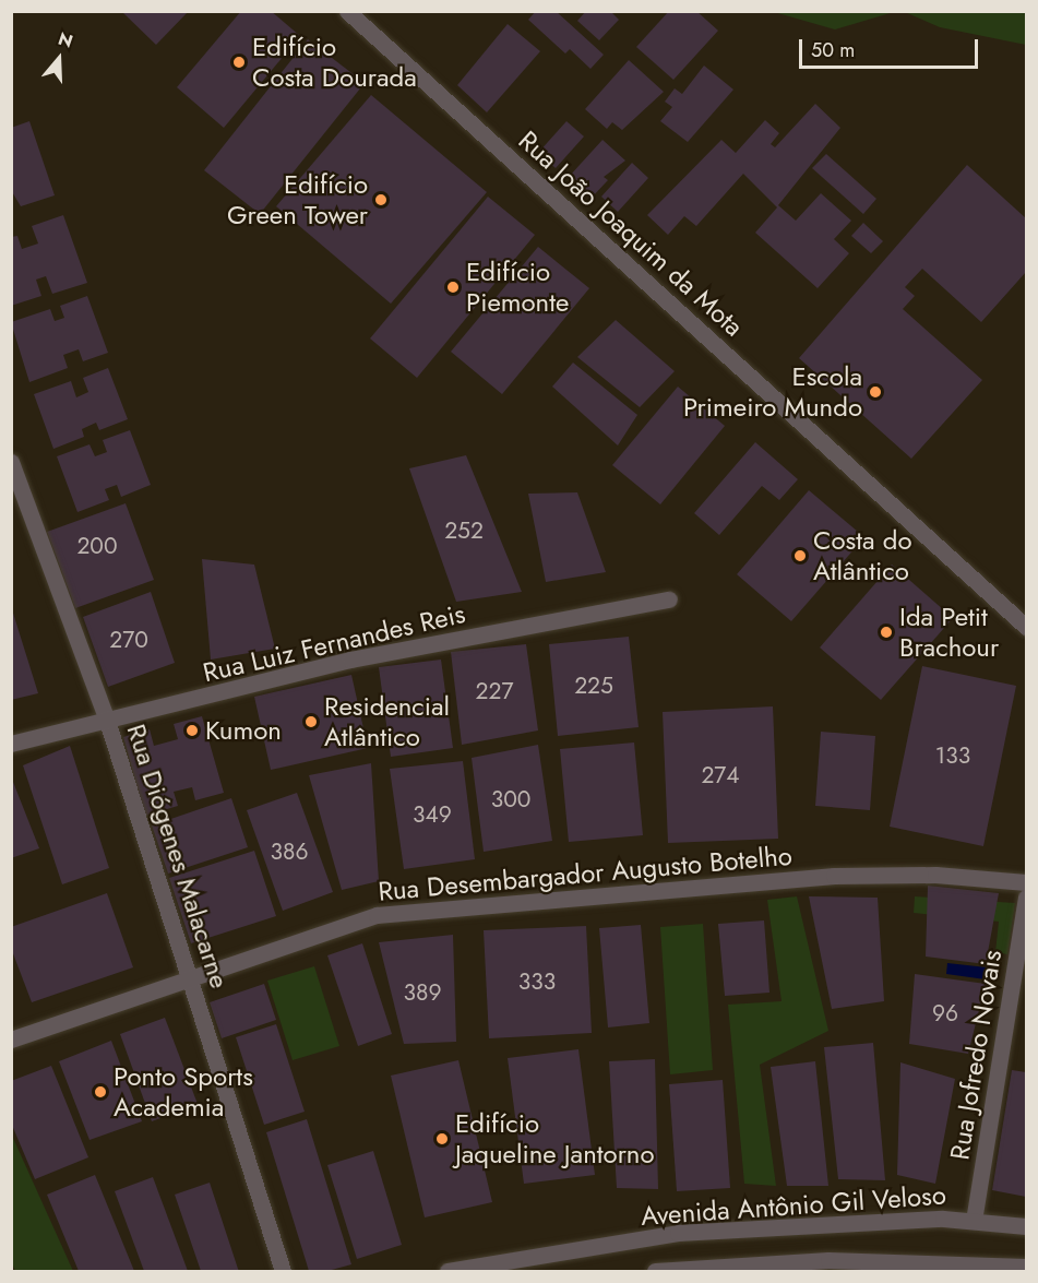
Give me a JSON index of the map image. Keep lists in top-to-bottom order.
{
  "streets": {
    "street": [
      "Rua João Joaquim da Mota",
      "Rua Luiz Fernandes Reis",
      "Rua Diógenes Malacarne",
      "Rua Desembargador Augusto Botelho",
      "Rua Jofredo Novais",
      "Avenida Antônio Gil Veloso"
    ]
  },
  "crossings": [
    ["Rua Luiz Fernandes Reis", "Rua Diógenes Malacarne"],
    ["Rua Diógenes Malacarne", "Rua Desembargador Augusto Botelho"],
    ["Rua Jofredo Novais", "Avenida Antônio Gil Veloso"]
  ],
  "places": [
    "Edifício Costa Dourada",
    "Edifício Green Tower",
    "Edifício Piemonte",
    "Escola Primeiro Mundo",
    "Costa do Atlântico",
    "Ida Petit Brachour",
    "Residencial Atlântico",
    "Kumon",
    "Ponto Sports Academia",
    "Edifício Jaqueline Jantorno"
  ],
  "house_numbers": [
    "252",
    "200",
    "270",
    "225",
    "227",
    "133",
    "274",
    "300",
    "349",
    "386",
    "333",
    "389",
    "96"
  ],
  "scale_bar": "50 m",
  "north": "top"
}
